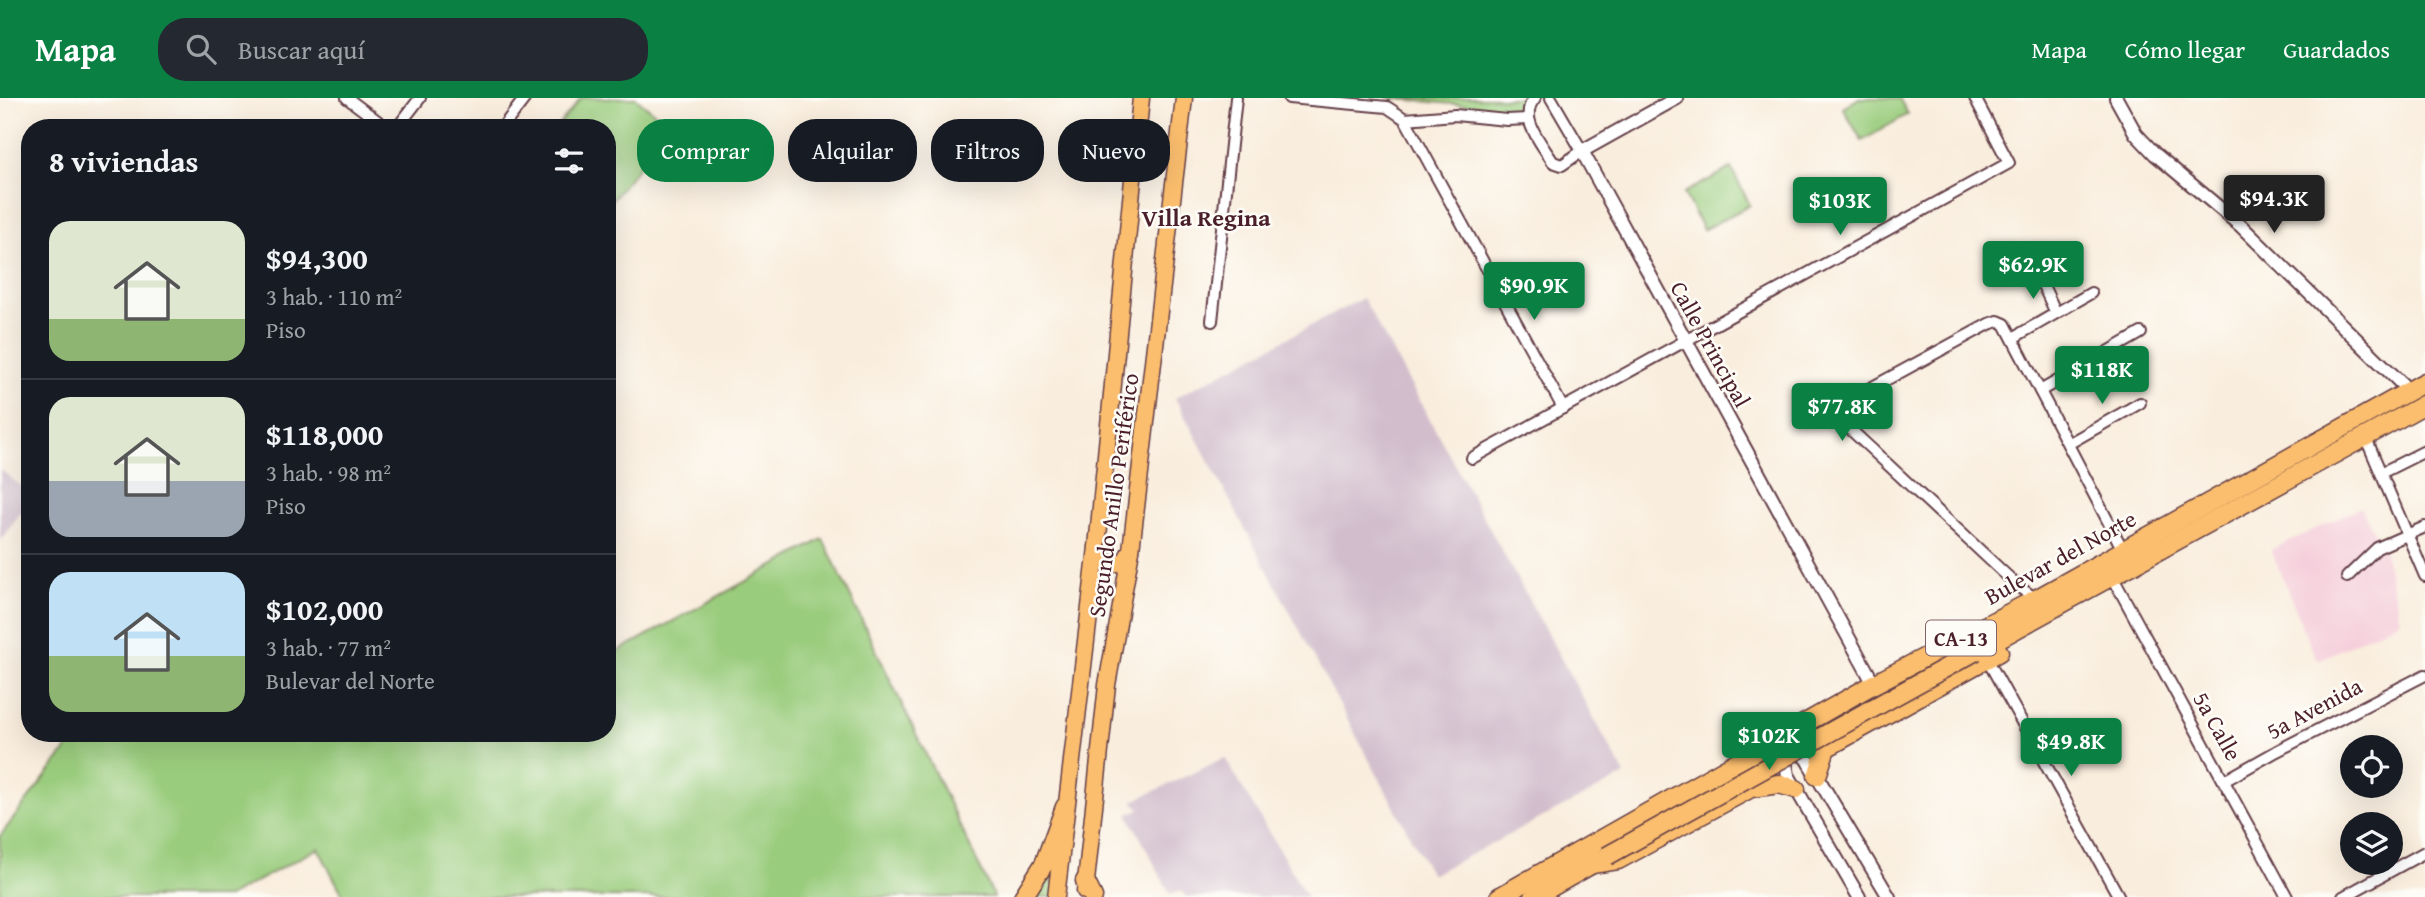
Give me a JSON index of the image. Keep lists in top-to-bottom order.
{
  "streets": {
    "highway": ["Bulevar del Norte", "CA-13"],
    "main road": ["Segundo Anillo Periférico"],
    "street": ["Calle Principal", "5a Avenida", "5a Calle"]
  },
  "crossings": [
    ["Calle Principal", "Bulevar del Norte"],
    ["Bulevar del Norte", "5a Calle"],
    ["5a Avenida", "5a Calle"]
  ],
  "districts": ["Villa Regina"],
  "page": {
    "header": "Mapa",
    "search": "Buscar aquí",
    "nav": ["Mapa", "Cómo llegar", "Guardados"],
    "chip": [
      "Comprar",
      "Alquilar",
      "Filtros",
      "Nuevo"
    ],
    "heading": "8 viviendas",
    "price": [
      "$94.3K",
      "$103K",
      "$62.9K",
      "$90.9K",
      "$118K",
      "$77.8K",
      "$102K",
      "$49.8K"
    ],
    "list": [
      {
        "name": "$94,300",
        "note": "3 hab. · 110 m² · Piso"
      },
      {
        "name": "$118,000",
        "note": "3 hab. · 98 m² · Piso"
      },
      {
        "name": "$102,000",
        "note": "3 hab. · 77 m² · Bulevar del Norte"
      }
    ]
  }
}
